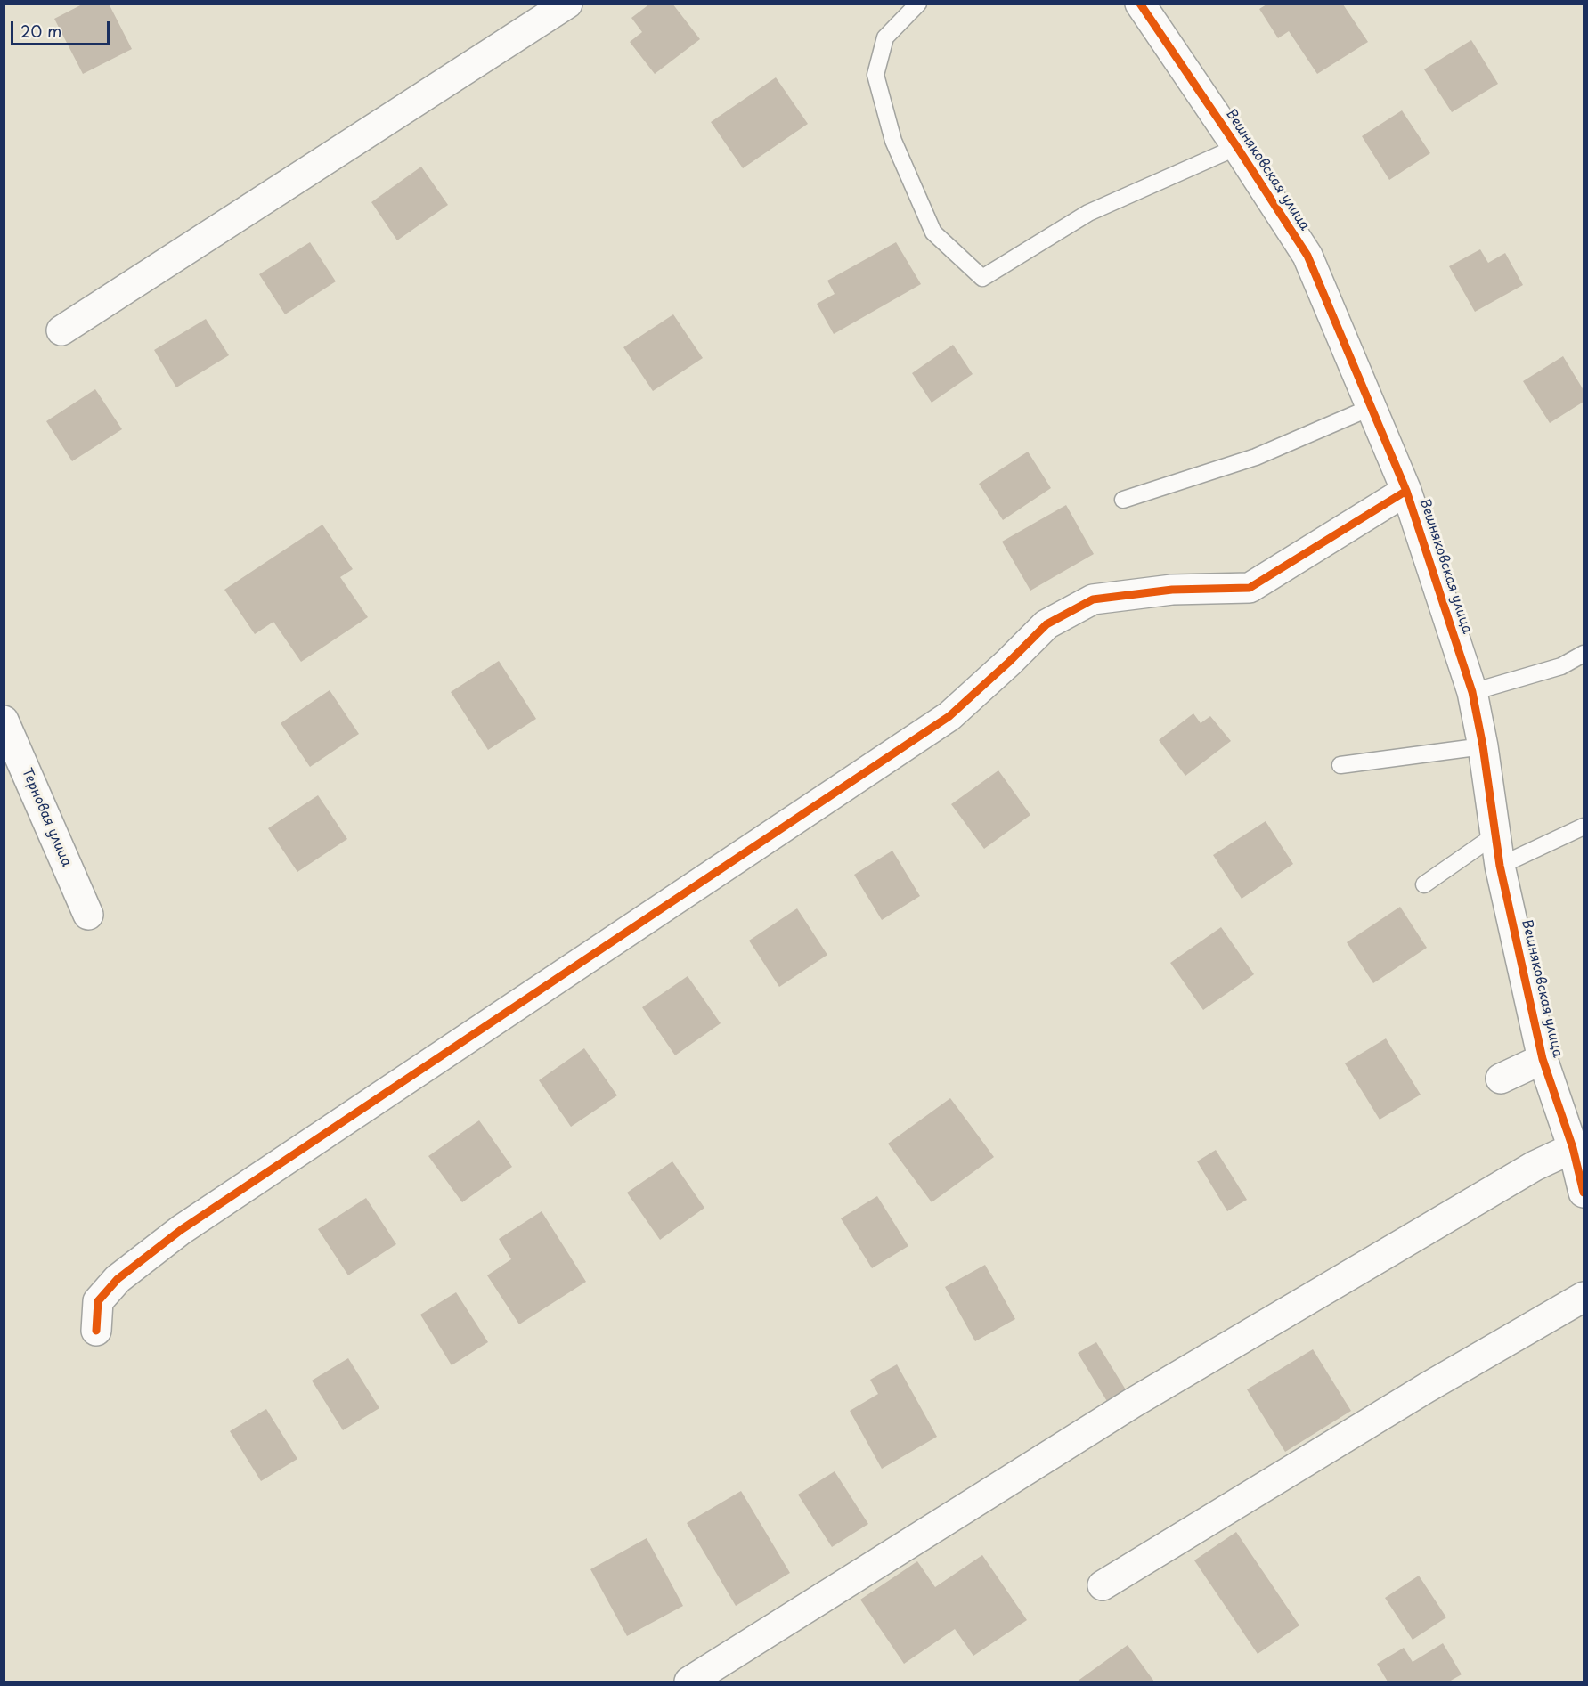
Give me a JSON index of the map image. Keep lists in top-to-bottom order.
{
  "streets": {
    "street": ["Вешняковская улица", "Терновая улица"]
  },
  "scale_bar": "20 m"
}
